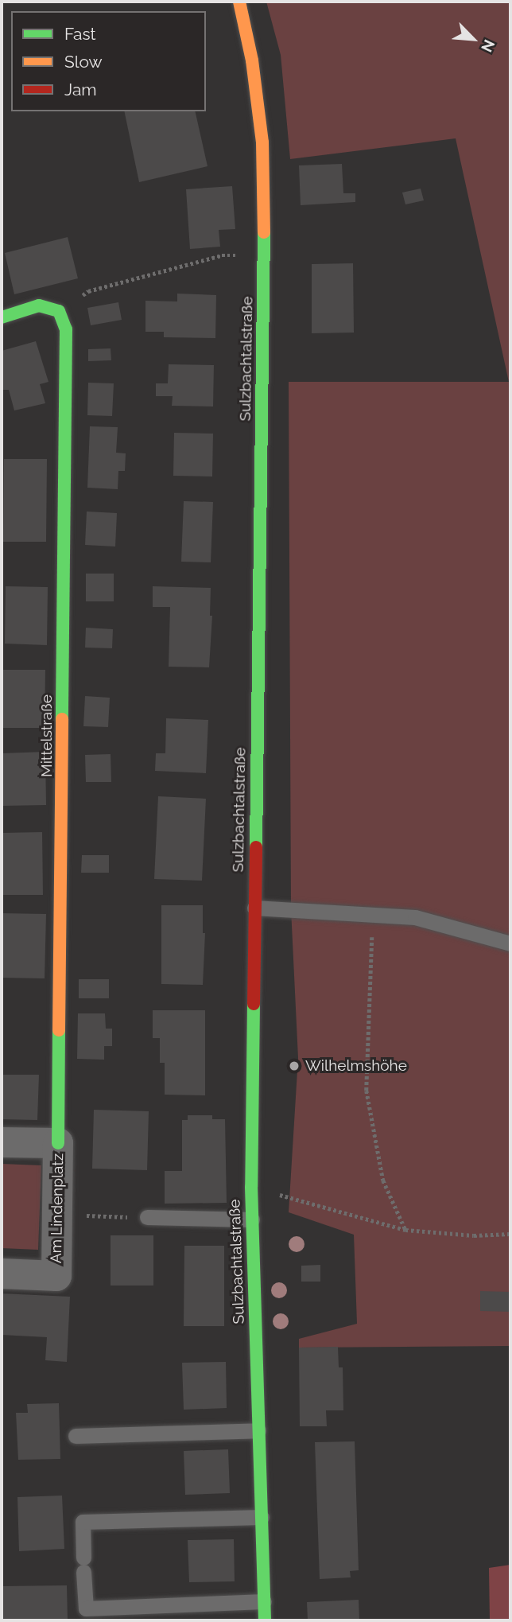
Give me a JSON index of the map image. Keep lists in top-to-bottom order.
{
  "streets": {
    "main road": ["Sulzbachtalstraße", "Mittelstraße"],
    "street": ["Am Lindenplatz"]
  },
  "crossings": [
    ["Mittelstraße", "Am Lindenplatz"]
  ],
  "places": ["Wilhelmshöhe"],
  "legend": ["Fast", "Slow", "Jam"],
  "north": "bottom right"
}
